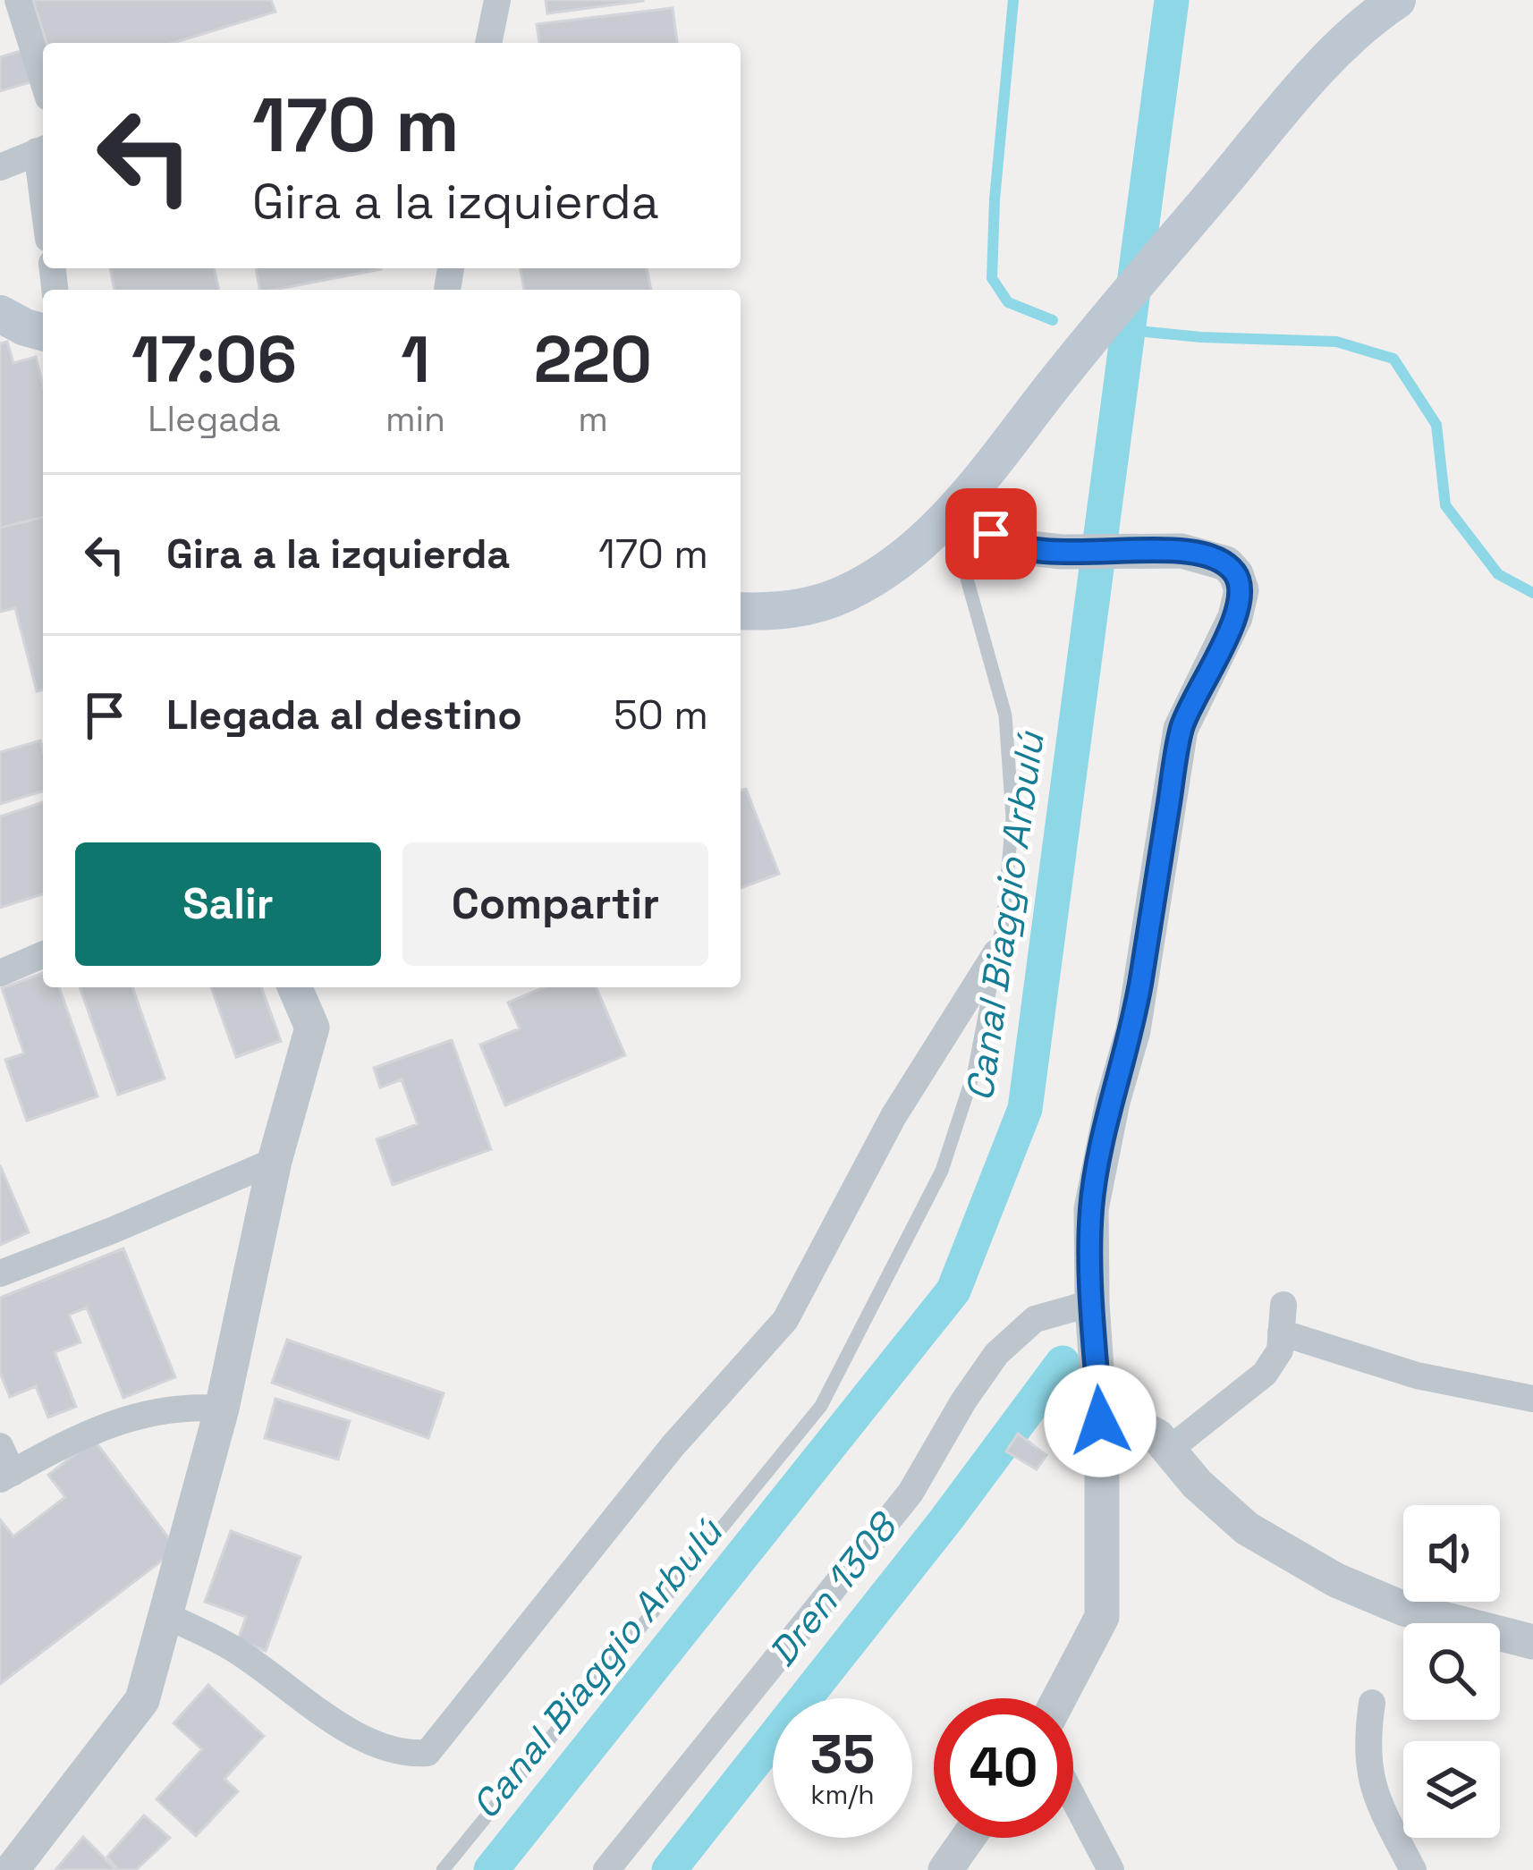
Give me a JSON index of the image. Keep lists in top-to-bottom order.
{
  "water": ["Canal Biaggio Arbulú", "Dren 1308"],
  "page": {
    "turn": ["170 m", "Gira a la izquierda"],
    "eta": [
      "17:06",
      "Llegada",
      "1",
      "min",
      "220",
      "m"
    ],
    "list": [
      {
        "name": "Gira a la izquierda",
        "value": "170 m"
      },
      {
        "name": "Llegada al destino",
        "value": "50 m"
      }
    ],
    "buttons": ["Salir", "Compartir"],
    "speed": "35 km/h",
    "limit": "40"
  }
}
